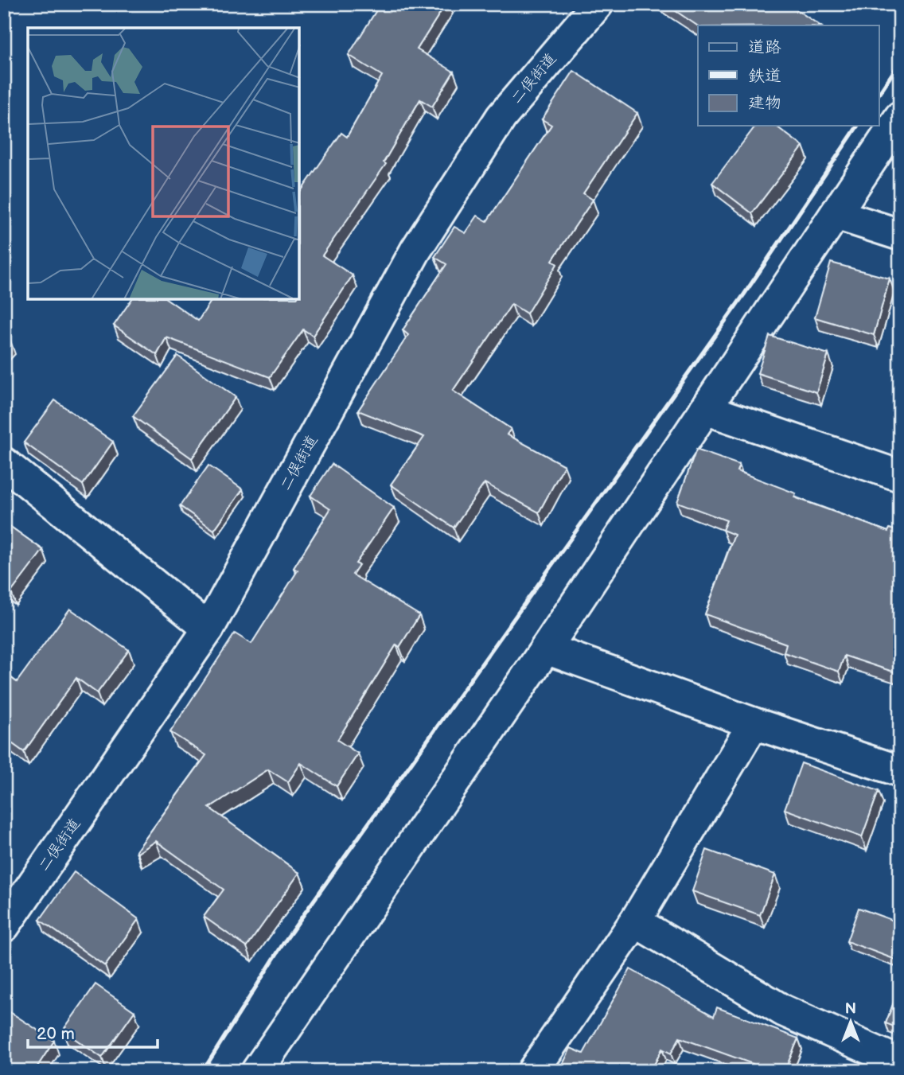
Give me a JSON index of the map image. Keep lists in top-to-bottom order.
{
  "streets": {
    "street": ["二俣街道"]
  },
  "legend": ["道路", "鉄道", "建物"],
  "scale_bar": "20 m",
  "north": "top"
}
